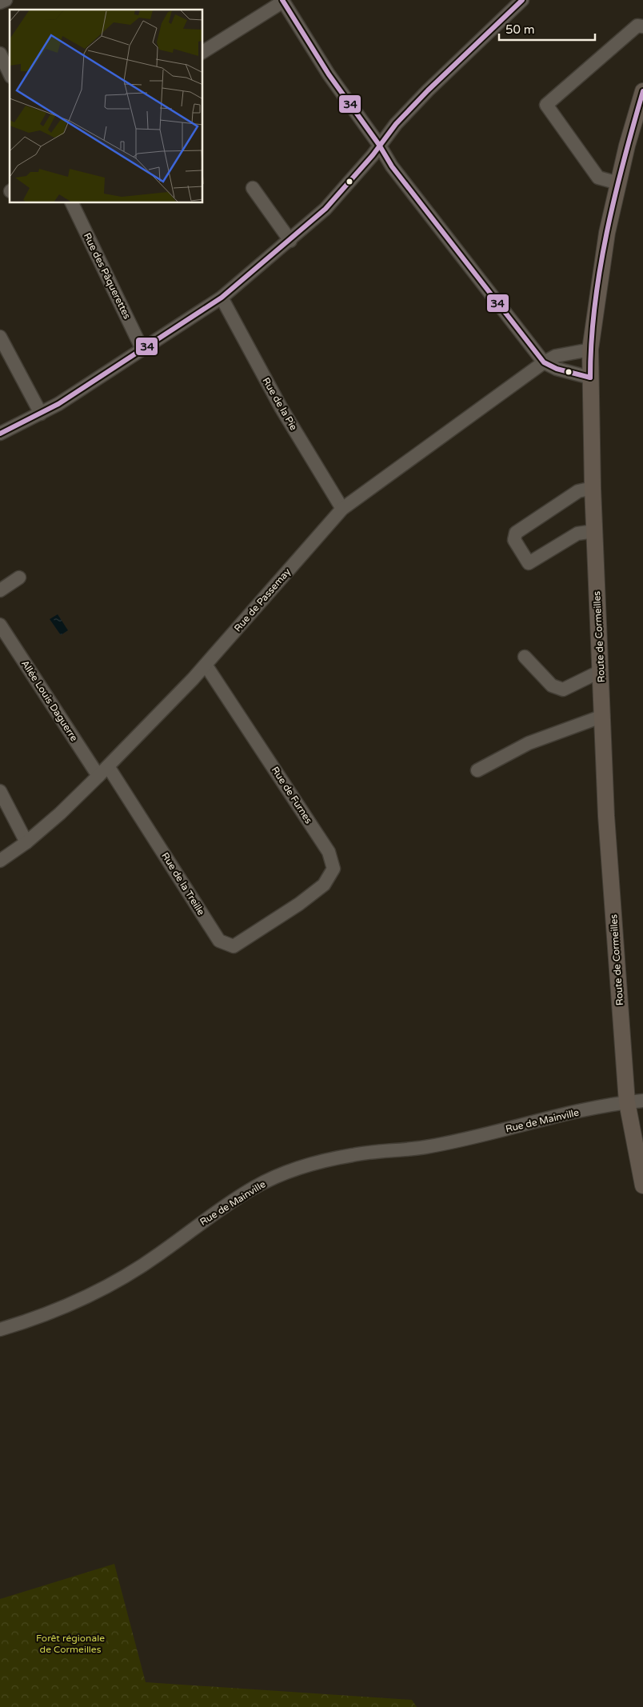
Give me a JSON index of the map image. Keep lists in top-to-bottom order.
{
  "streets": {
    "main road": ["Route de Cormeilles"],
    "street": [
      "Rue des Pâquerettes",
      "Rue de la Pie",
      "Rue de Passemay",
      "Allée Louis Daguerre",
      "Rue de Furnes",
      "Rue de la Treille",
      "Rue de Mainville"
    ]
  },
  "crossings": [
    ["Rue de la Pie", "Rue de Passemay"],
    ["Rue de Passemay", "Route de Cormeilles"],
    ["Rue de Passemay", "Allée Louis Daguerre"],
    ["Rue de Passemay", "Rue de Furnes"],
    ["Rue de Passemay", "Rue de la Treille"],
    ["Route de Cormeilles", "Rue de Mainville"],
    ["Rue de Furnes", "Rue de la Treille"]
  ],
  "parks": ["Forêt régionale de Cormeilles"],
  "lines": ["transit line 34"],
  "scale_bar": "50 m"
}
